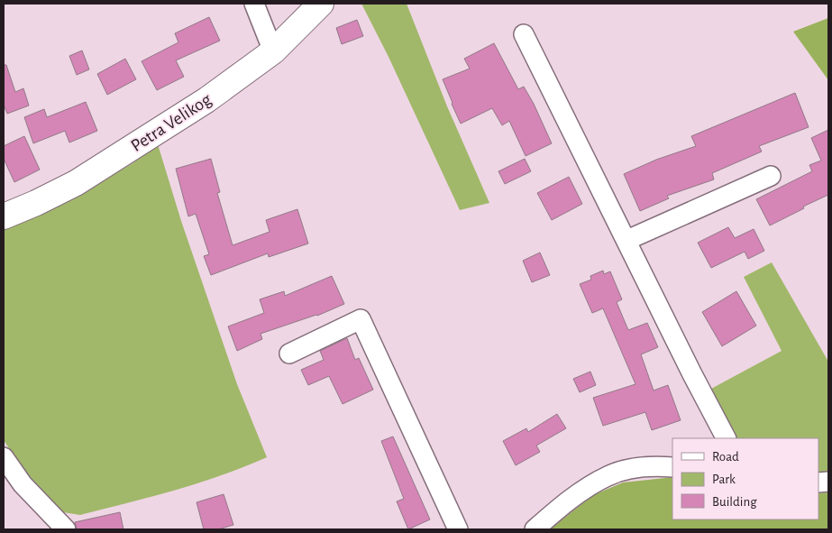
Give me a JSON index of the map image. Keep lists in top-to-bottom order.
{
  "streets": {
    "street": ["Petra Velikog"]
  },
  "legend": ["Road", "Park", "Building"]
}
